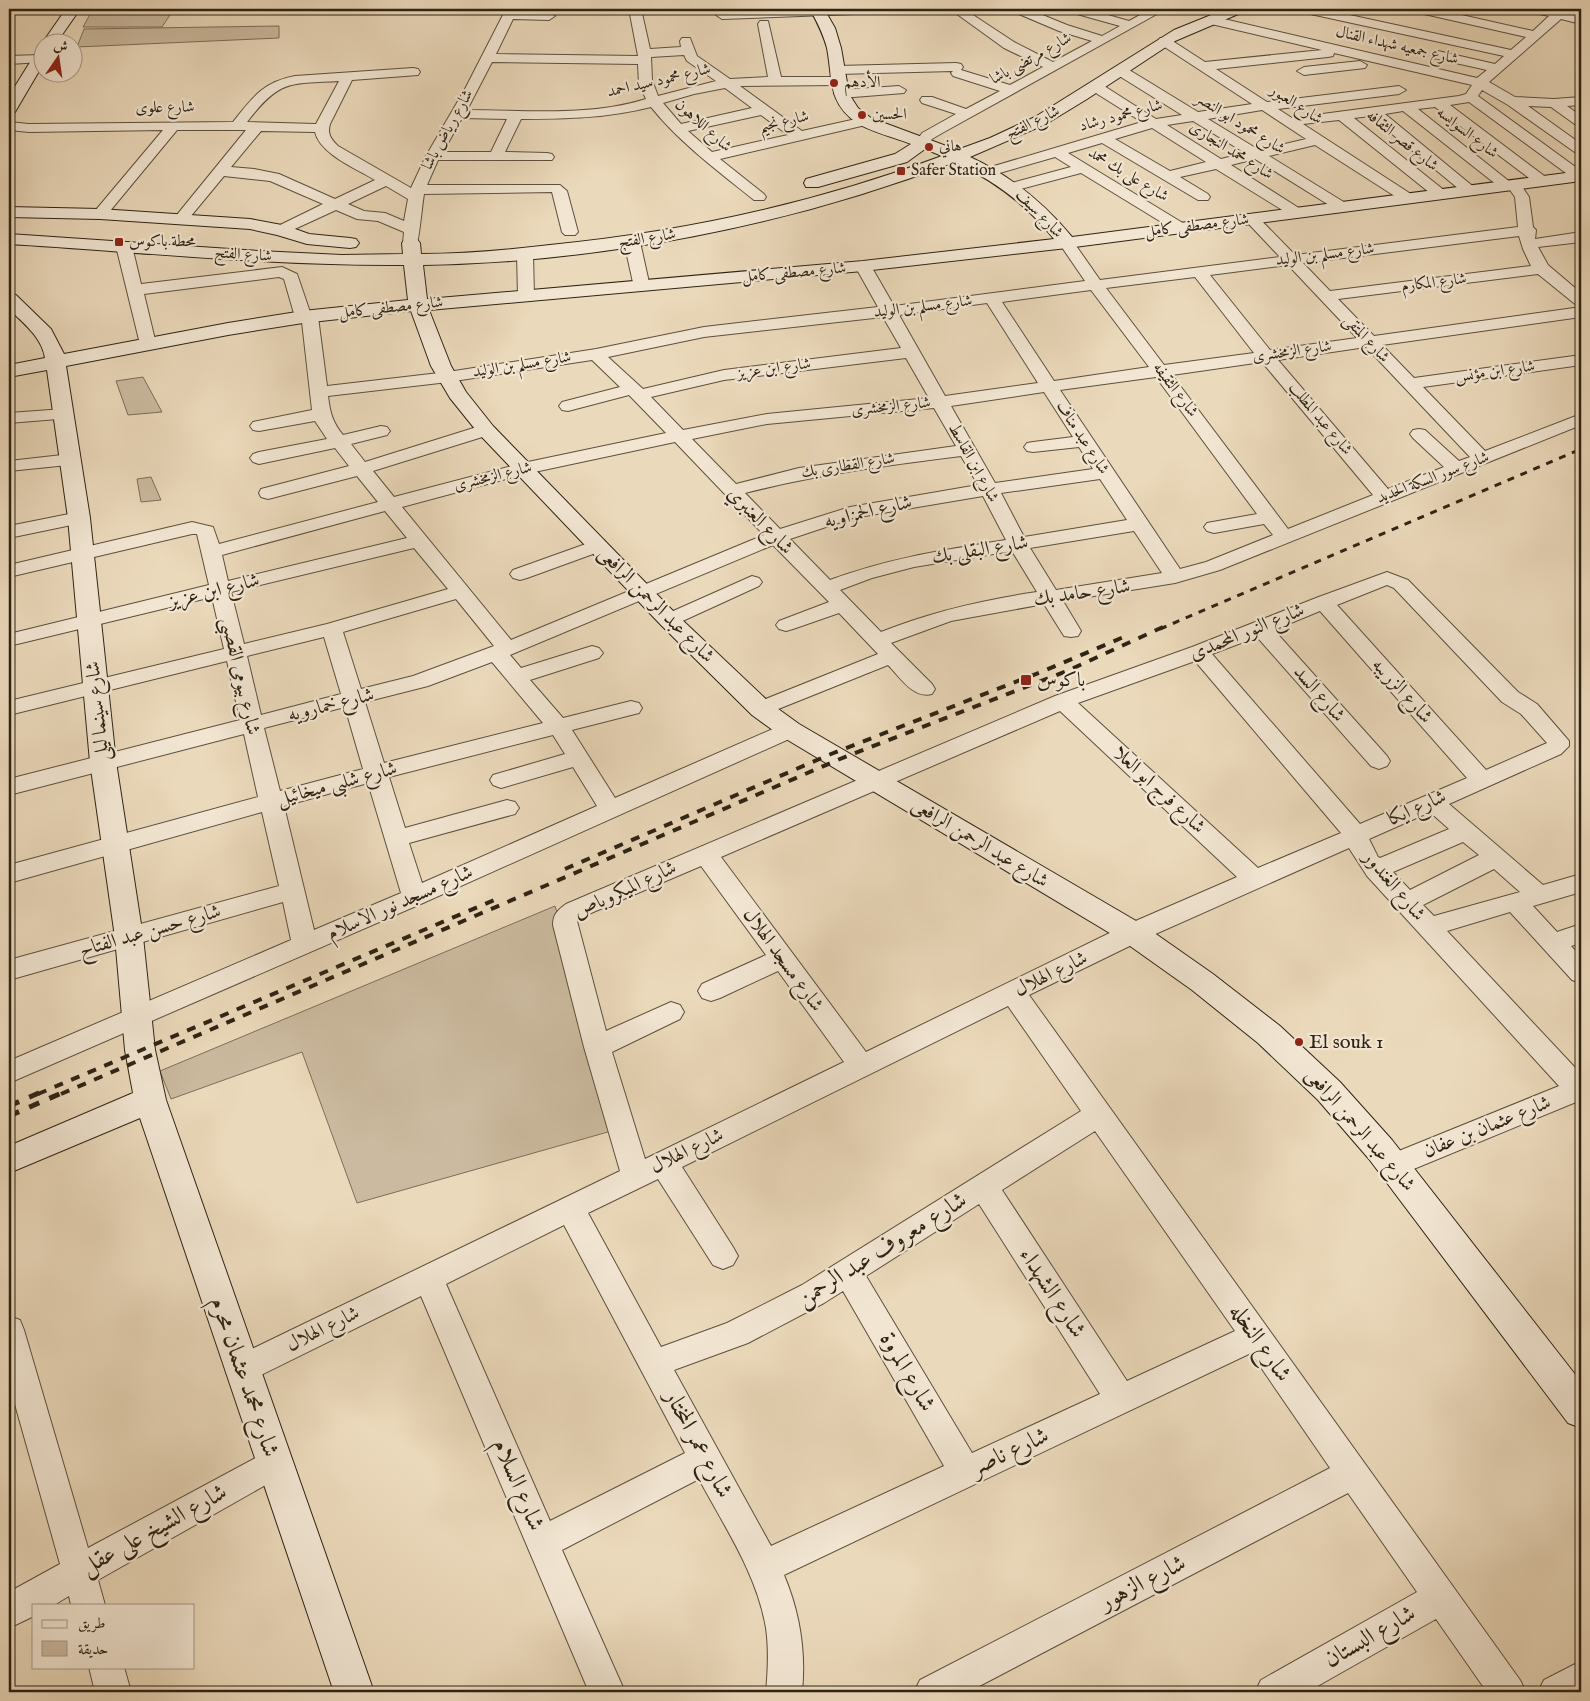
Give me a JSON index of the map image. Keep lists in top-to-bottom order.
{
  "streets": {
    "street": [
      "شارع جمعيه شهداء القنال",
      "شارع مرتضى باشا",
      "شارع محمود سيد احمد",
      "شارع العبور",
      "شارع علوى",
      "شارع محمود رشاد",
      "شارع نجيم",
      "شارع الفتح",
      "شارع محمود ابو النصر",
      "شارع اللاهون",
      "شارع رياض باشا",
      "شارع السوايسه",
      "شارع قصر الثقافه",
      "شارع محمد النجارى",
      "شارع على بك محمد",
      "شارع سيف",
      "شارع مصطفى كامل",
      "شارع مسلم بن الوليد",
      "شارع المكارم",
      "شارع المتقى",
      "شارع الزمخشرى",
      "شارع ابن عزيز",
      "شارع ابن مؤنس",
      "شارع الثقيفه",
      "شارع عبد المطلب",
      "شارع عبد مناف",
      "شارع ابن القاسط",
      "شارع القطارى بك",
      "شارع سور السكة الحديد",
      "شارع الحمزاويه",
      "شارع العنبري",
      "شارع البقلى بك",
      "شارع حامد بك",
      "شارع عبد الرحمن الرافعى",
      "شارع النور المحمدى",
      "شارع بيومى القصبى",
      "شارع الزريبه",
      "شارع السد",
      "شارع خمارويه",
      "شارع سينما ليلى",
      "شارع شلبى ميخائيل",
      "شارع فرج ابو العلا",
      "شارع ايكا",
      "شارع الغندور",
      "شارع الميكروباص",
      "شارع مسجد نور الاسلام",
      "شارع حسن عبد الفتاح",
      "شارع مسجد الهلال",
      "شارع الهلال",
      "شارع عثمان بن عفان",
      "شارع معروف عبد الرحمن",
      "شارع الشهداء",
      "شارع النخله",
      "شارع المروة",
      "شارع محمد عثمان محرم",
      "شارع عمر المختار",
      "شارع ناصر",
      "شارع السلام",
      "شارع الشيخ على عقل",
      "شارع الزهور",
      "شارع البستان"
    ]
  },
  "crossings": [
    ["شارع جمعيه شهداء القنال", "شارع الفتح"],
    ["شارع مرتضى باشا", "شارع سيف"],
    ["شارع محمود سيد احمد", "شارع اللاهون"],
    ["شارع محمود سيد احمد", "شارع رياض باشا"],
    ["شارع العبور", "شارع محمود رشاد"],
    ["شارع العبور", "شارع الفتح"],
    ["شارع العبور", "شارع مصطفى كامل"],
    ["شارع محمود رشاد", "شارع محمود ابو النصر"],
    ["شارع محمود رشاد", "شارع محمد النجارى"],
    ["شارع محمود رشاد", "شارع على بك محمد"],
    ["شارع محمود رشاد", "شارع سيف"],
    ["شارع نجيم", "شارع اللاهون"],
    ["شارع نجيم", "شارع سيف"],
    ["شارع الفتح", "شارع محمود ابو النصر"],
    ["شارع الفتح", "شارع رياض باشا"],
    ["شارع الفتح", "شارع محمد النجارى"],
    ["شارع الفتح", "شارع سيف"],
    ["شارع الفتح", "شارع عبد الرحمن الرافعى"],
    ["شارع محمود ابو النصر", "شارع مصطفى كامل"],
    ["شارع رياض باشا", "شارع عبد الرحمن الرافعى"],
    ["شارع السوايسه", "شارع مصطفى كامل"],
    ["شارع قصر الثقافه", "شارع مصطفى كامل"],
    ["شارع محمد النجارى", "شارع مصطفى كامل"],
    ["شارع على بك محمد", "شارع مصطفى كامل"],
    ["شارع سيف", "شارع مصطفى كامل"],
    ["شارع سيف", "شارع الثقيفه"],
    ["شارع مصطفى كامل", "شارع المتقى"],
    ["شارع مصطفى كامل", "شارع الثقيفه"],
    ["شارع مصطفى كامل", "شارع ابن القاسط"],
    ["شارع مصطفى كامل", "شارع عبد الرحمن الرافعى"],
    ["شارع مصطفى كامل", "شارع سينما ليلى"],
    ["شارع مسلم بن الوليد", "شارع المتقى"],
    ["شارع مسلم بن الوليد", "شارع الثقيفه"],
    ["شارع مسلم بن الوليد", "شارع عبد المطلب"],
    ["شارع مسلم بن الوليد", "شارع عبد مناف"],
    ["شارع مسلم بن الوليد", "شارع ابن القاسط"],
    ["شارع مسلم بن الوليد", "شارع العنبري"],
    ["شارع مسلم بن الوليد", "شارع عبد الرحمن الرافعى"],
    ["شارع المكارم", "شارع المتقى"],
    ["شارع المتقى", "شارع الزمخشرى"],
    ["شارع المتقى", "شارع ابن مؤنس"],
    ["شارع المتقى", "شارع سور السكة الحديد"],
    ["شارع الزمخشرى", "شارع الثقيفه"],
    ["شارع الزمخشرى", "شارع عبد المطلب"],
    ["شارع الزمخشرى", "شارع عبد مناف"],
    ["شارع الزمخشرى", "شارع ابن القاسط"],
    ["شارع الزمخشرى", "شارع العنبري"],
    ["شارع الزمخشرى", "شارع عبد الرحمن الرافعى"],
    ["شارع الزمخشرى", "شارع بيومى القصبى"],
    ["شارع ابن عزيز", "شارع ابن القاسط"],
    ["شارع ابن عزيز", "شارع العنبري"],
    ["شارع ابن عزيز", "شارع بيومى القصبى"],
    ["شارع ابن عزيز", "شارع سينما ليلى"],
    ["شارع الثقيفه", "شارع سور السكة الحديد"],
    ["شارع الثقيفه", "شارع حامد بك"],
    ["شارع عبد المطلب", "شارع سور السكة الحديد"],
    ["شارع عبد مناف", "شارع الحمزاويه"],
    ["شارع عبد مناف", "شارع البقلى بك"],
    ["شارع عبد مناف", "شارع حامد بك"],
    ["شارع ابن القاسط", "شارع القطارى بك"],
    ["شارع ابن القاسط", "شارع الحمزاويه"],
    ["شارع ابن القاسط", "شارع البقلى بك"],
    ["شارع ابن القاسط", "شارع حامد بك"],
    ["شارع القطارى بك", "شارع العنبري"],
    ["شارع سور السكة الحديد", "شارع حامد بك"],
    ["شارع الحمزاويه", "شارع العنبري"],
    ["شارع الحمزاويه", "شارع عبد الرحمن الرافعى"],
    ["شارع الحمزاويه", "شارع خمارويه"],
    ["شارع العنبري", "شارع البقلى بك"],
    ["شارع العنبري", "شارع حامد بك"],
    ["شارع حامد بك", "شارع عبد الرحمن الرافعى"],
    ["شارع عبد الرحمن الرافعى", "شارع النور المحمدى"],
    ["شارع عبد الرحمن الرافعى", "شارع خمارويه"],
    ["شارع عبد الرحمن الرافعى", "شارع الميكروباص"],
    ["شارع عبد الرحمن الرافعى", "شارع مسجد نور الاسلام"],
    ["شارع عبد الرحمن الرافعى", "شارع الهلال"],
    ["شارع عبد الرحمن الرافعى", "شارع عثمان بن عفان"],
    ["شارع النور المحمدى", "شارع الزريبه"],
    ["شارع النور المحمدى", "شارع السد"],
    ["شارع النور المحمدى", "شارع فرج ابو العلا"],
    ["شارع النور المحمدى", "شارع ايكا"],
    ["شارع النور المحمدى", "شارع الغندور"],
    ["شارع النور المحمدى", "شارع الميكروباص"],
    ["شارع بيومى القصبى", "شارع خمارويه"],
    ["شارع بيومى القصبى", "شارع سينما ليلى"],
    ["شارع بيومى القصبى", "شارع شلبى ميخائيل"],
    ["شارع بيومى القصبى", "شارع مسجد نور الاسلام"],
    ["شارع بيومى القصبى", "شارع حسن عبد الفتاح"],
    ["شارع الزريبه", "شارع ايكا"],
    ["شارع خمارويه", "شارع سينما ليلى"],
    ["شارع سينما ليلى", "شارع شلبى ميخائيل"],
    ["شارع سينما ليلى", "شارع مسجد نور الاسلام"],
    ["شارع سينما ليلى", "شارع حسن عبد الفتاح"],
    ["شارع سينما ليلى", "شارع محمد عثمان محرم"],
    ["شارع فرج ابو العلا", "شارع ايكا"],
    ["شارع فرج ابو العلا", "شارع الهلال"],
    ["شارع ايكا", "شارع الغندور"],
    ["شارع ايكا", "شارع الهلال"],
    ["شارع الغندور", "شارع عثمان بن عفان"],
    ["شارع الميكروباص", "شارع مسجد الهلال"],
    ["شارع الميكروباص", "شارع الهلال"],
    ["شارع مسجد الهلال", "شارع الهلال"],
    ["شارع الهلال", "شارع النخله"],
    ["شارع الهلال", "شارع محمد عثمان محرم"],
    ["شارع الهلال", "شارع عمر المختار"],
    ["شارع الهلال", "شارع السلام"],
    ["شارع معروف عبد الرحمن", "شارع الشهداء"],
    ["شارع معروف عبد الرحمن", "شارع النخله"],
    ["شارع معروف عبد الرحمن", "شارع المروة"],
    ["شارع معروف عبد الرحمن", "شارع عمر المختار"],
    ["شارع الشهداء", "شارع ناصر"],
    ["شارع النخله", "شارع ناصر"],
    ["شارع النخله", "شارع الزهور"],
    ["شارع النخله", "شارع البستان"],
    ["شارع المروة", "شارع ناصر"],
    ["شارع محمد عثمان محرم", "شارع الشيخ على عقل"],
    ["شارع عمر المختار", "شارع ناصر"]
  ],
  "places": {
    "other": [
      "الأدهم",
      "الحسين",
      "هاني",
      "El souk 1"
    ],
    "transit": ["Safer Station", "محطة باكوس", "باكوس"]
  },
  "legend": ["طريق", "حديقة"],
  "north": "top"
}
